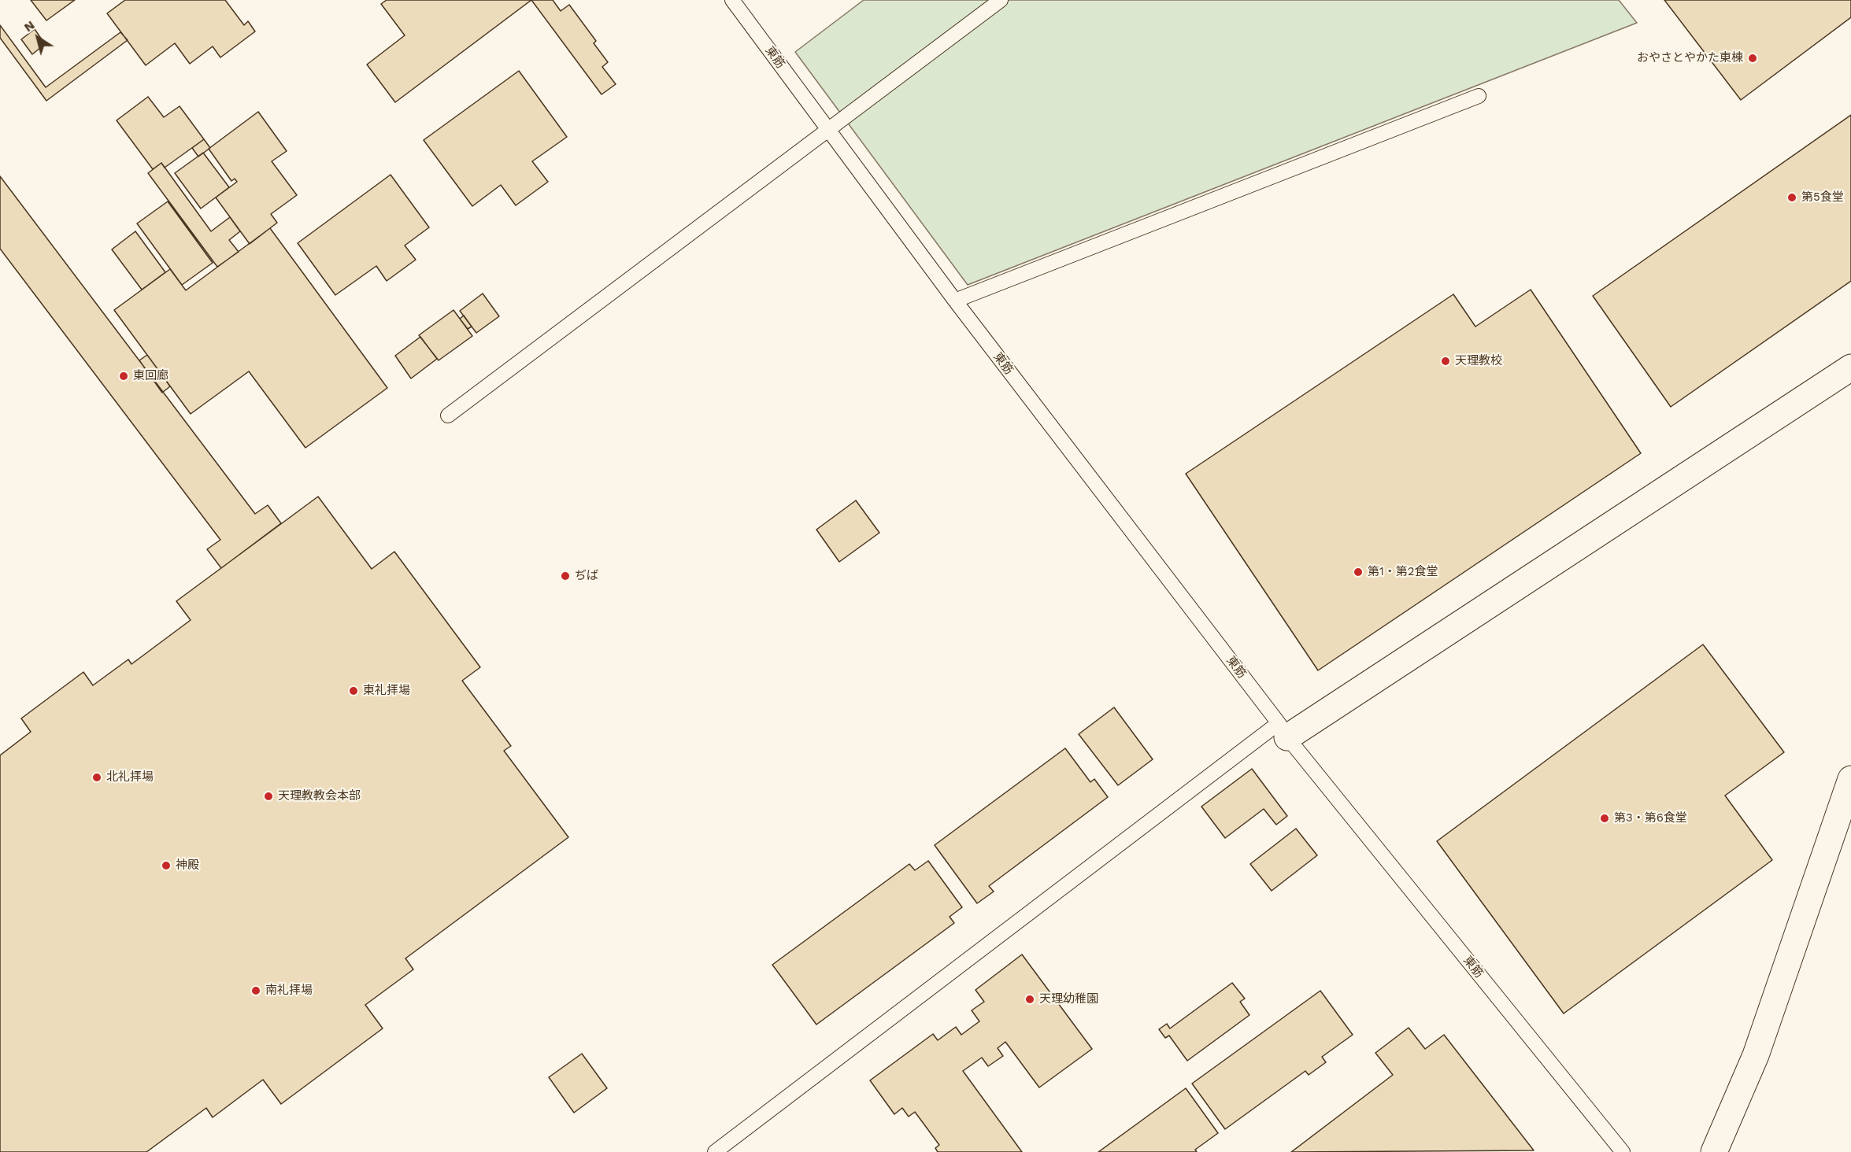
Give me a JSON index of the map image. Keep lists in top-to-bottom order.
{
  "streets": {
    "lane": ["東筋"]
  },
  "places": [
    "おやさとやかた東棟",
    "第5食堂",
    "天理教校",
    "東回廊",
    "第1・第2食堂",
    "ぢば",
    "東礼拝場",
    "北礼拝場",
    "天理教教会本部",
    "第3・第6食堂",
    "神殿",
    "南礼拝場",
    "天理幼稚園"
  ],
  "north": "top left"
}
